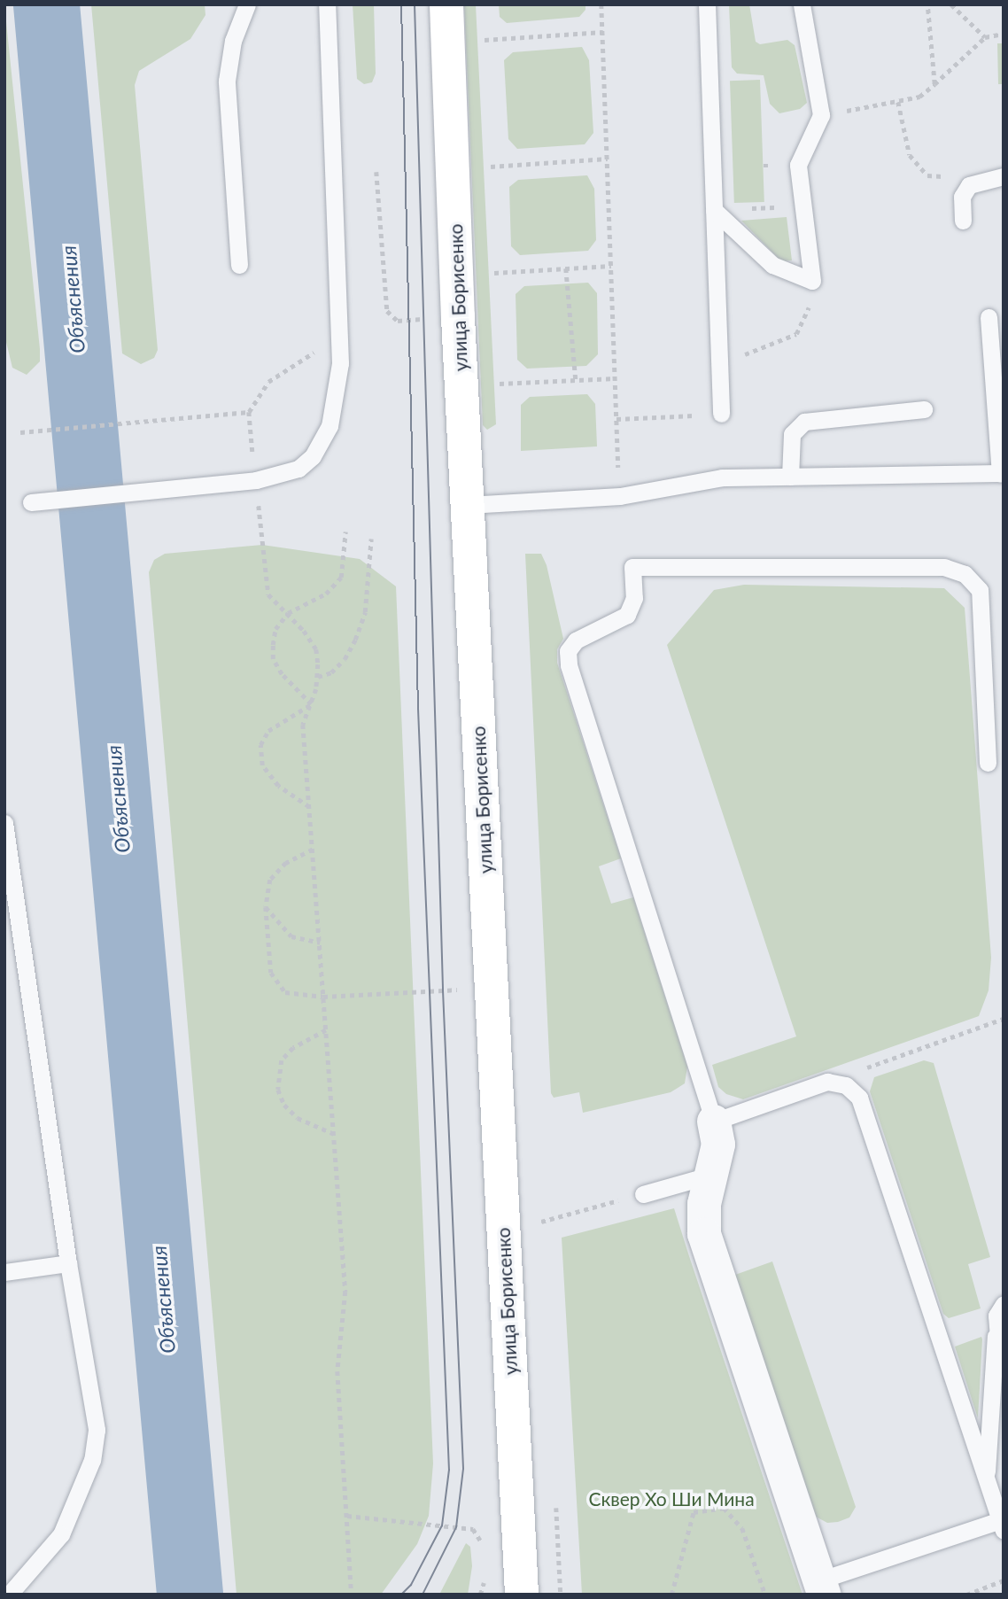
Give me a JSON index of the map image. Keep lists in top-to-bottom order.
{
  "streets": {
    "main road": ["улица Борисенко"]
  },
  "water": ["Объяснения"],
  "parks": ["Сквер Хо Ши Мина"]
}
